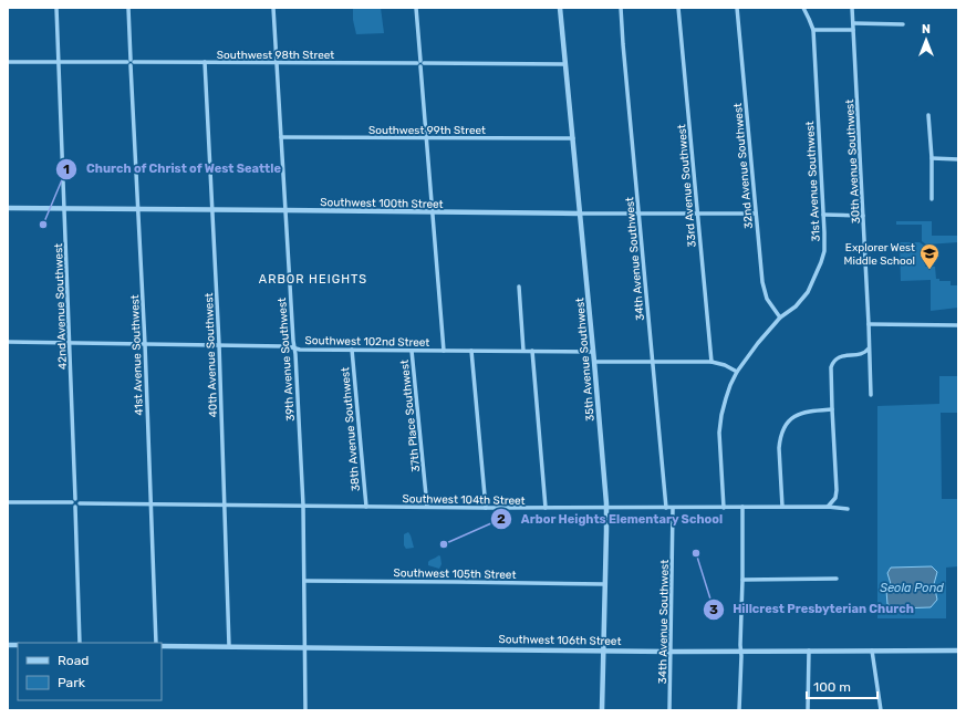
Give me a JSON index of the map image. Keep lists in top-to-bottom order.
{
  "streets": {
    "street": [
      "Southwest 98th Street",
      "Southwest 99th Street",
      "30th Avenue Southwest",
      "32nd Avenue Southwest",
      "31st Avenue Southwest",
      "33rd Avenue Southwest",
      "Southwest 100th Street",
      "34th Avenue Southwest",
      "42nd Avenue Southwest",
      "Southwest 102nd Street",
      "41st Avenue Southwest",
      "40th Avenue Southwest",
      "39th Avenue Southwest",
      "35th Avenue Southwest",
      "37th Place Southwest",
      "38th Avenue Southwest",
      "Southwest 104th Street",
      "Southwest 105th Street",
      "Southwest 106th Street"
    ]
  },
  "crossings": [
    ["Southwest 98th Street", "42nd Avenue Southwest"],
    ["Southwest 98th Street", "41st Avenue Southwest"],
    ["Southwest 98th Street", "40th Avenue Southwest"],
    ["Southwest 98th Street", "39th Avenue Southwest"],
    ["Southwest 98th Street", "35th Avenue Southwest"],
    ["Southwest 99th Street", "39th Avenue Southwest"],
    ["Southwest 99th Street", "35th Avenue Southwest"],
    ["32nd Avenue Southwest", "31st Avenue Southwest"],
    ["32nd Avenue Southwest", "Southwest 100th Street"],
    ["33rd Avenue Southwest", "Southwest 100th Street"],
    ["Southwest 100th Street", "34th Avenue Southwest"],
    ["Southwest 100th Street", "42nd Avenue Southwest"],
    ["Southwest 100th Street", "41st Avenue Southwest"],
    ["Southwest 100th Street", "40th Avenue Southwest"],
    ["Southwest 100th Street", "39th Avenue Southwest"],
    ["Southwest 100th Street", "35th Avenue Southwest"],
    ["34th Avenue Southwest", "Southwest 104th Street"],
    ["34th Avenue Southwest", "Southwest 106th Street"],
    ["42nd Avenue Southwest", "Southwest 102nd Street"],
    ["42nd Avenue Southwest", "Southwest 104th Street"],
    ["Southwest 102nd Street", "41st Avenue Southwest"],
    ["Southwest 102nd Street", "40th Avenue Southwest"],
    ["Southwest 102nd Street", "39th Avenue Southwest"],
    ["Southwest 102nd Street", "35th Avenue Southwest"],
    ["Southwest 102nd Street", "37th Place Southwest"],
    ["Southwest 102nd Street", "38th Avenue Southwest"],
    ["41st Avenue Southwest", "Southwest 104th Street"],
    ["40th Avenue Southwest", "Southwest 104th Street"],
    ["40th Avenue Southwest", "Southwest 106th Street"],
    ["39th Avenue Southwest", "Southwest 104th Street"],
    ["39th Avenue Southwest", "Southwest 105th Street"],
    ["39th Avenue Southwest", "Southwest 106th Street"],
    ["35th Avenue Southwest", "Southwest 104th Street"],
    ["35th Avenue Southwest", "Southwest 105th Street"],
    ["35th Avenue Southwest", "Southwest 106th Street"],
    ["37th Place Southwest", "Southwest 104th Street"],
    ["38th Avenue Southwest", "Southwest 104th Street"]
  ],
  "districts": ["ARBOR HEIGHTS"],
  "water": ["Seola Pond"],
  "places": {
    "other": ["Church of Christ of West Seattle", "Arbor Heights Elementary School", "Hillcrest Presbyterian Church"],
    "school or university": ["Explorer West Middle School"]
  },
  "legend": ["Road", "Park"],
  "scale_bar": "100 m",
  "north": "top"
}
